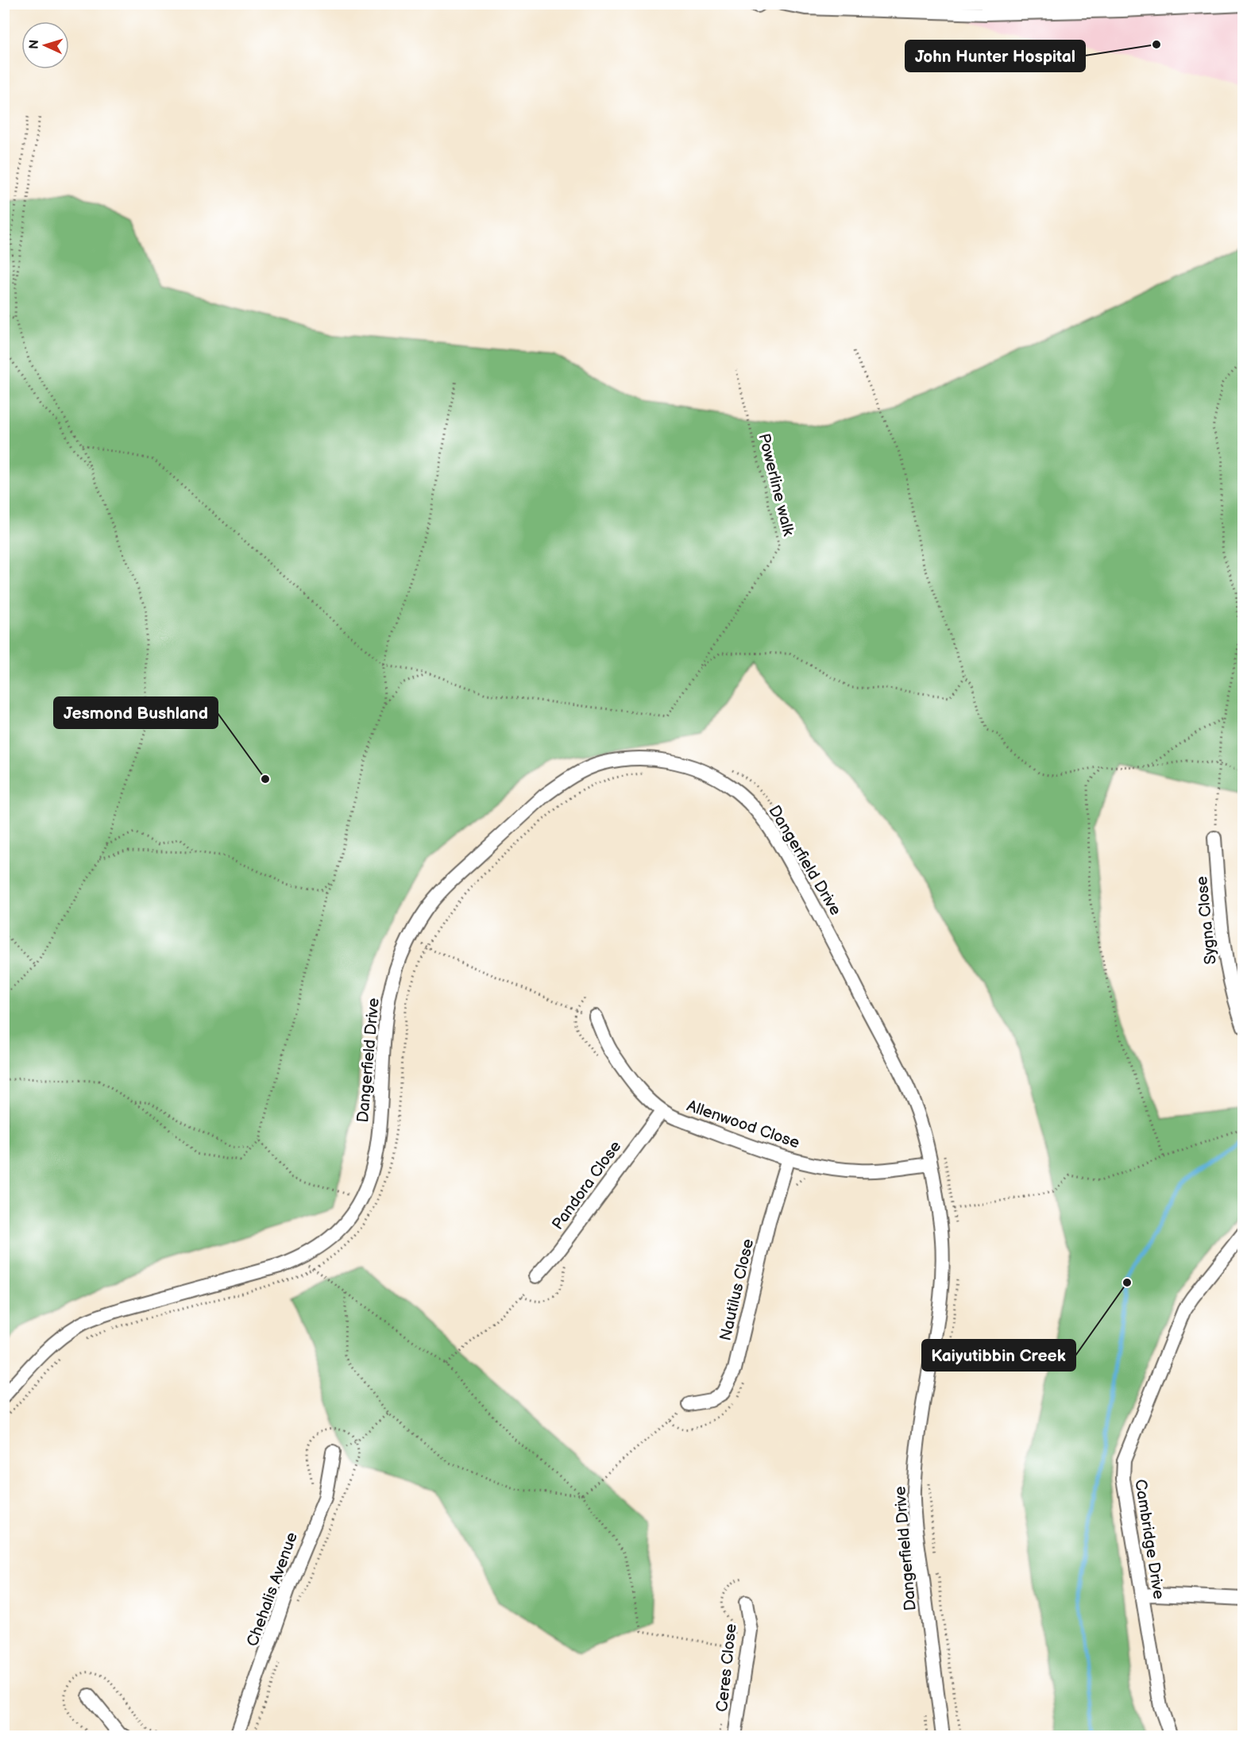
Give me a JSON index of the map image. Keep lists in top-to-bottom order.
{
  "streets": {
    "street": [
      "Dangerfield Drive",
      "Sygna Close",
      "Allenwood Close",
      "Pandora Close",
      "Nautilus Close",
      "Cambridge Drive",
      "Chehalis Avenue",
      "Ceres Close"
    ],
    "path": ["Powerline walk"]
  },
  "crossings": [
    ["Dangerfield Drive", "Allenwood Close"],
    ["Allenwood Close", "Pandora Close"],
    ["Allenwood Close", "Nautilus Close"]
  ],
  "places": ["John Hunter Hospital", "Jesmond Bushland", "Kaiyutibbin Creek"],
  "north": "left"
}
